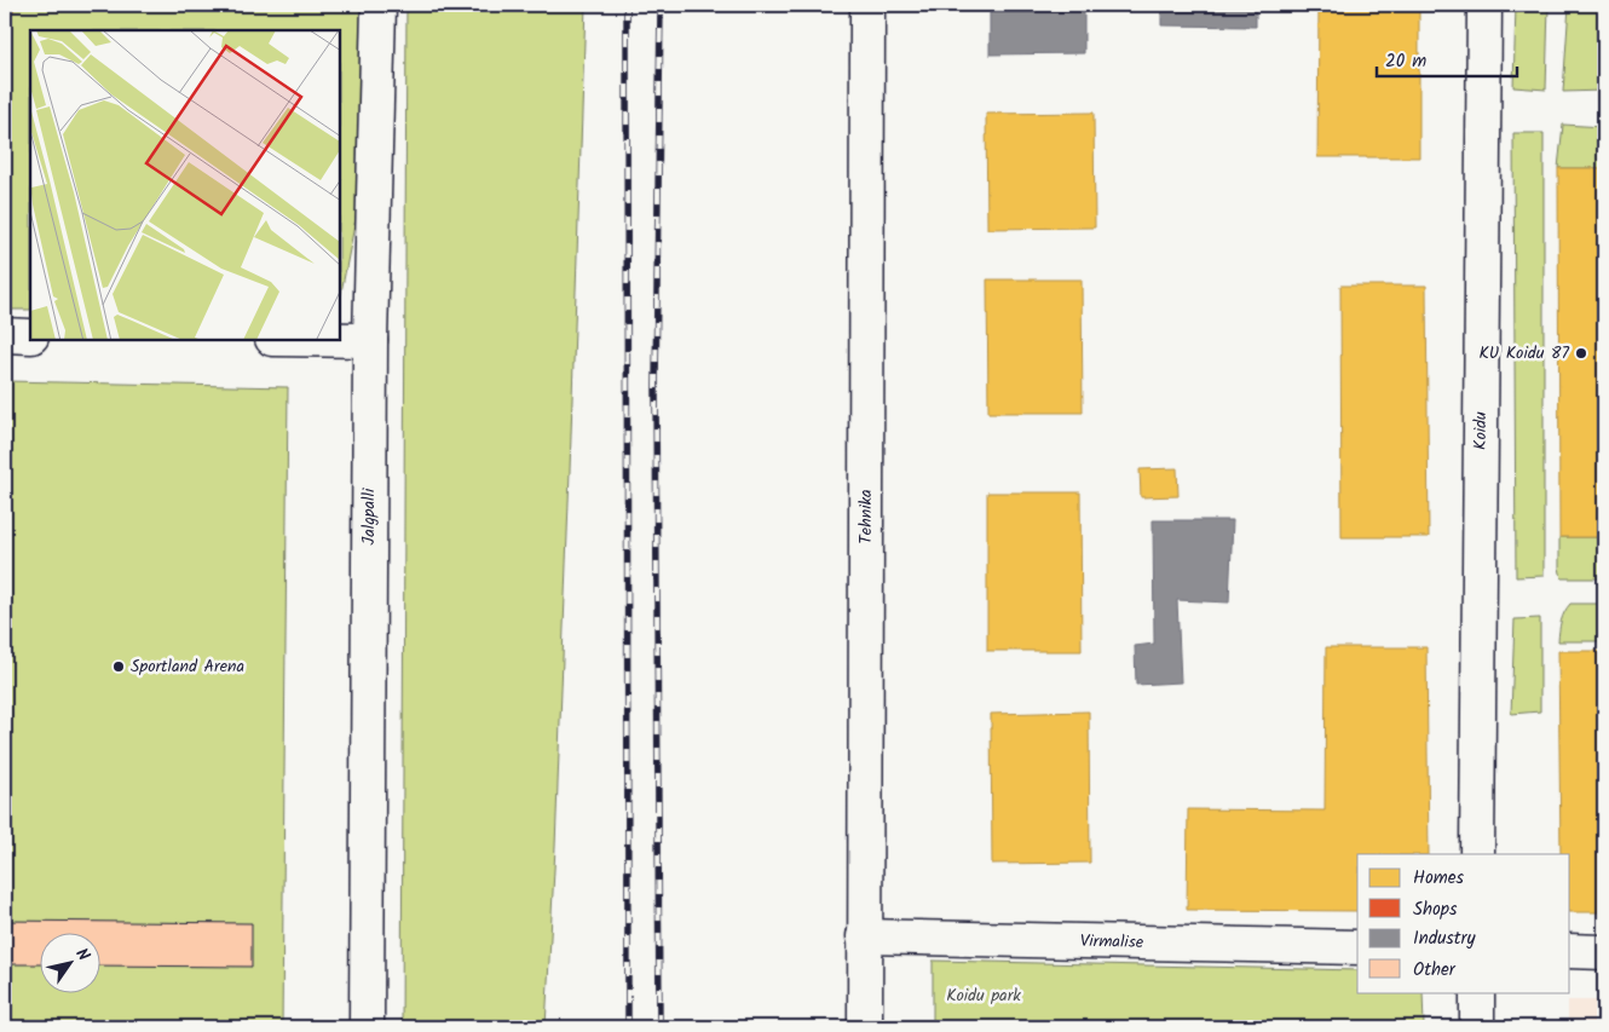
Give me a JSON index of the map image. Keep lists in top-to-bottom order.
{
  "streets": {
    "street": [
      "Koidu",
      "Jalgpalli",
      "Tehnika",
      "Virmalise"
    ]
  },
  "crossings": [
    ["Tehnika", "Virmalise"]
  ],
  "parks": ["Koidu park"],
  "places": ["KU Koidu 87", "Sportland Arena"],
  "legend": [
    "Homes",
    "Shops",
    "Industry",
    "Other"
  ],
  "scale_bar": "20 m",
  "north": "top right"
}
